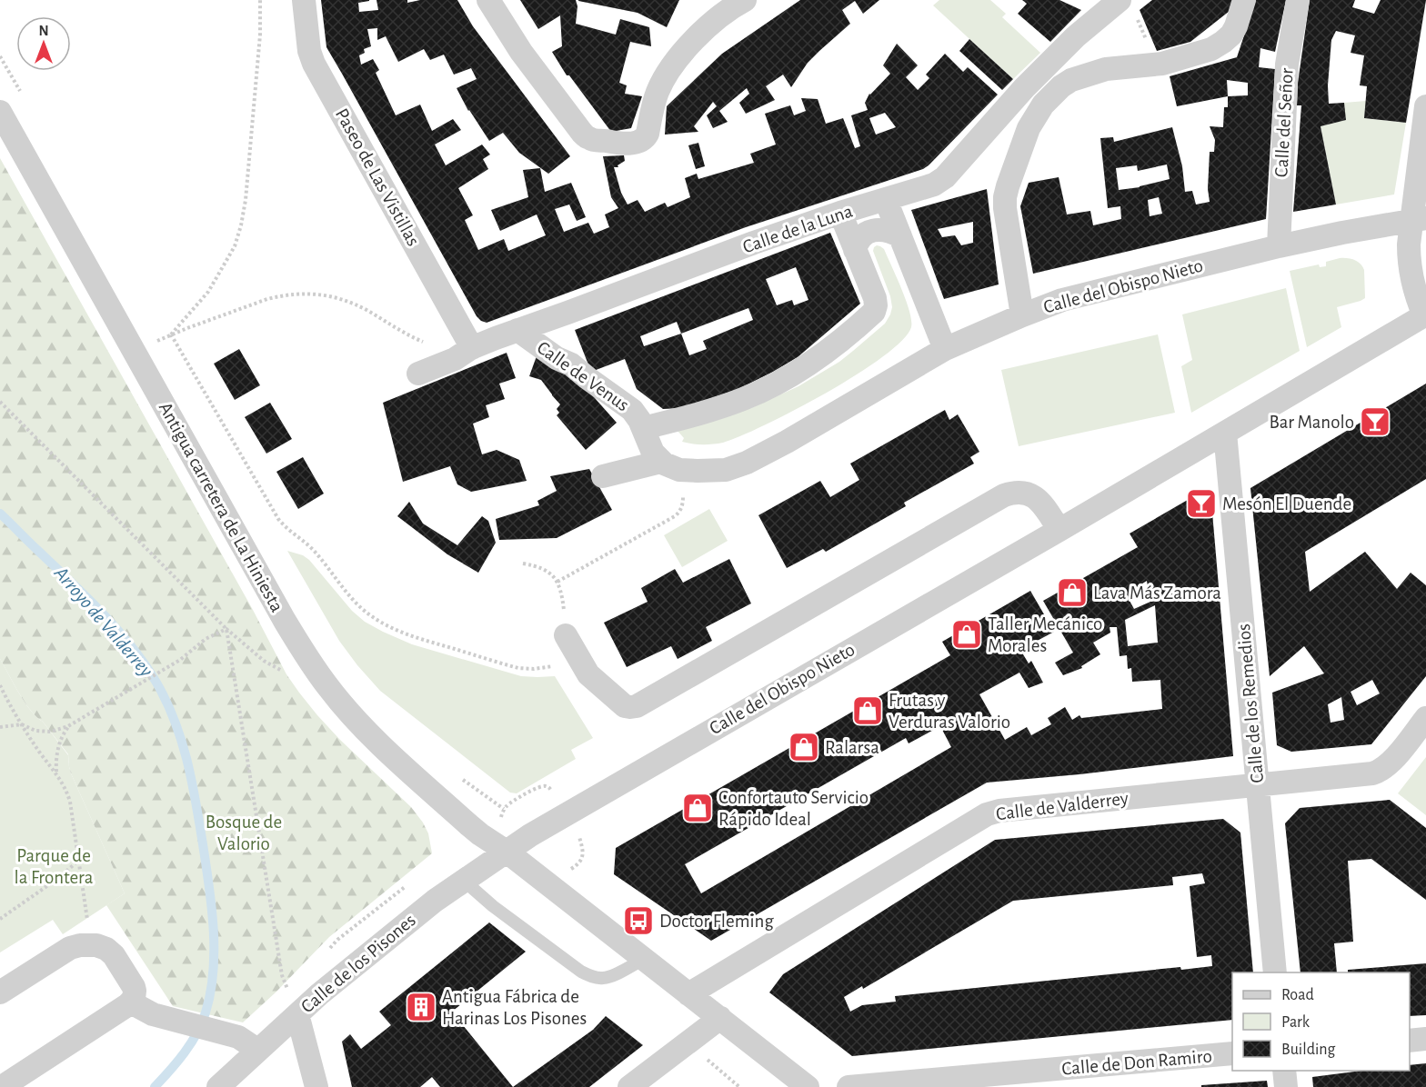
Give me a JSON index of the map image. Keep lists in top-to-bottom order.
{
  "streets": {
    "street": [
      "Calle del Señor",
      "Paseo de Las Vistillas",
      "Calle de la Luna",
      "Calle del Obispo Nieto",
      "Calle de Venus",
      "Antigua carretera de La Hiniesta",
      "Calle de los Remedios",
      "Calle de Valderrey",
      "Calle de los Pisones",
      "Calle de Don Ramiro"
    ]
  },
  "crossings": [
    ["Calle del Señor", "Calle del Obispo Nieto"],
    ["Paseo de Las Vistillas", "Calle de la Luna"],
    ["Calle de la Luna", "Calle de Venus"],
    ["Calle del Obispo Nieto", "Antigua carretera de La Hiniesta"],
    ["Calle del Obispo Nieto", "Calle de los Remedios"],
    ["Calle del Obispo Nieto", "Calle de los Pisones"],
    ["Antigua carretera de La Hiniesta", "Calle de Valderrey"],
    ["Antigua carretera de La Hiniesta", "Calle de los Pisones"],
    ["Calle de los Remedios", "Calle de Valderrey"]
  ],
  "water": ["Arroyo de Valderrey"],
  "parks": ["Bosque de Valorio", "Parque de la Frontera"],
  "places": {
    "bar": ["Bar Manolo", "Mesón El Duende"],
    "shop": [
      "Lava Más Zamora",
      "Taller Mecánico Morales",
      "Frutas y Verduras Valorio",
      "Ralarsa",
      "Confortauto Servicio Rápido Ideal"
    ],
    "bus stop": ["Doctor Fleming"],
    "building": ["Antigua Fábrica de Harinas Los Pisones"]
  },
  "legend": ["Road", "Park", "Building"],
  "north": "top"
}
